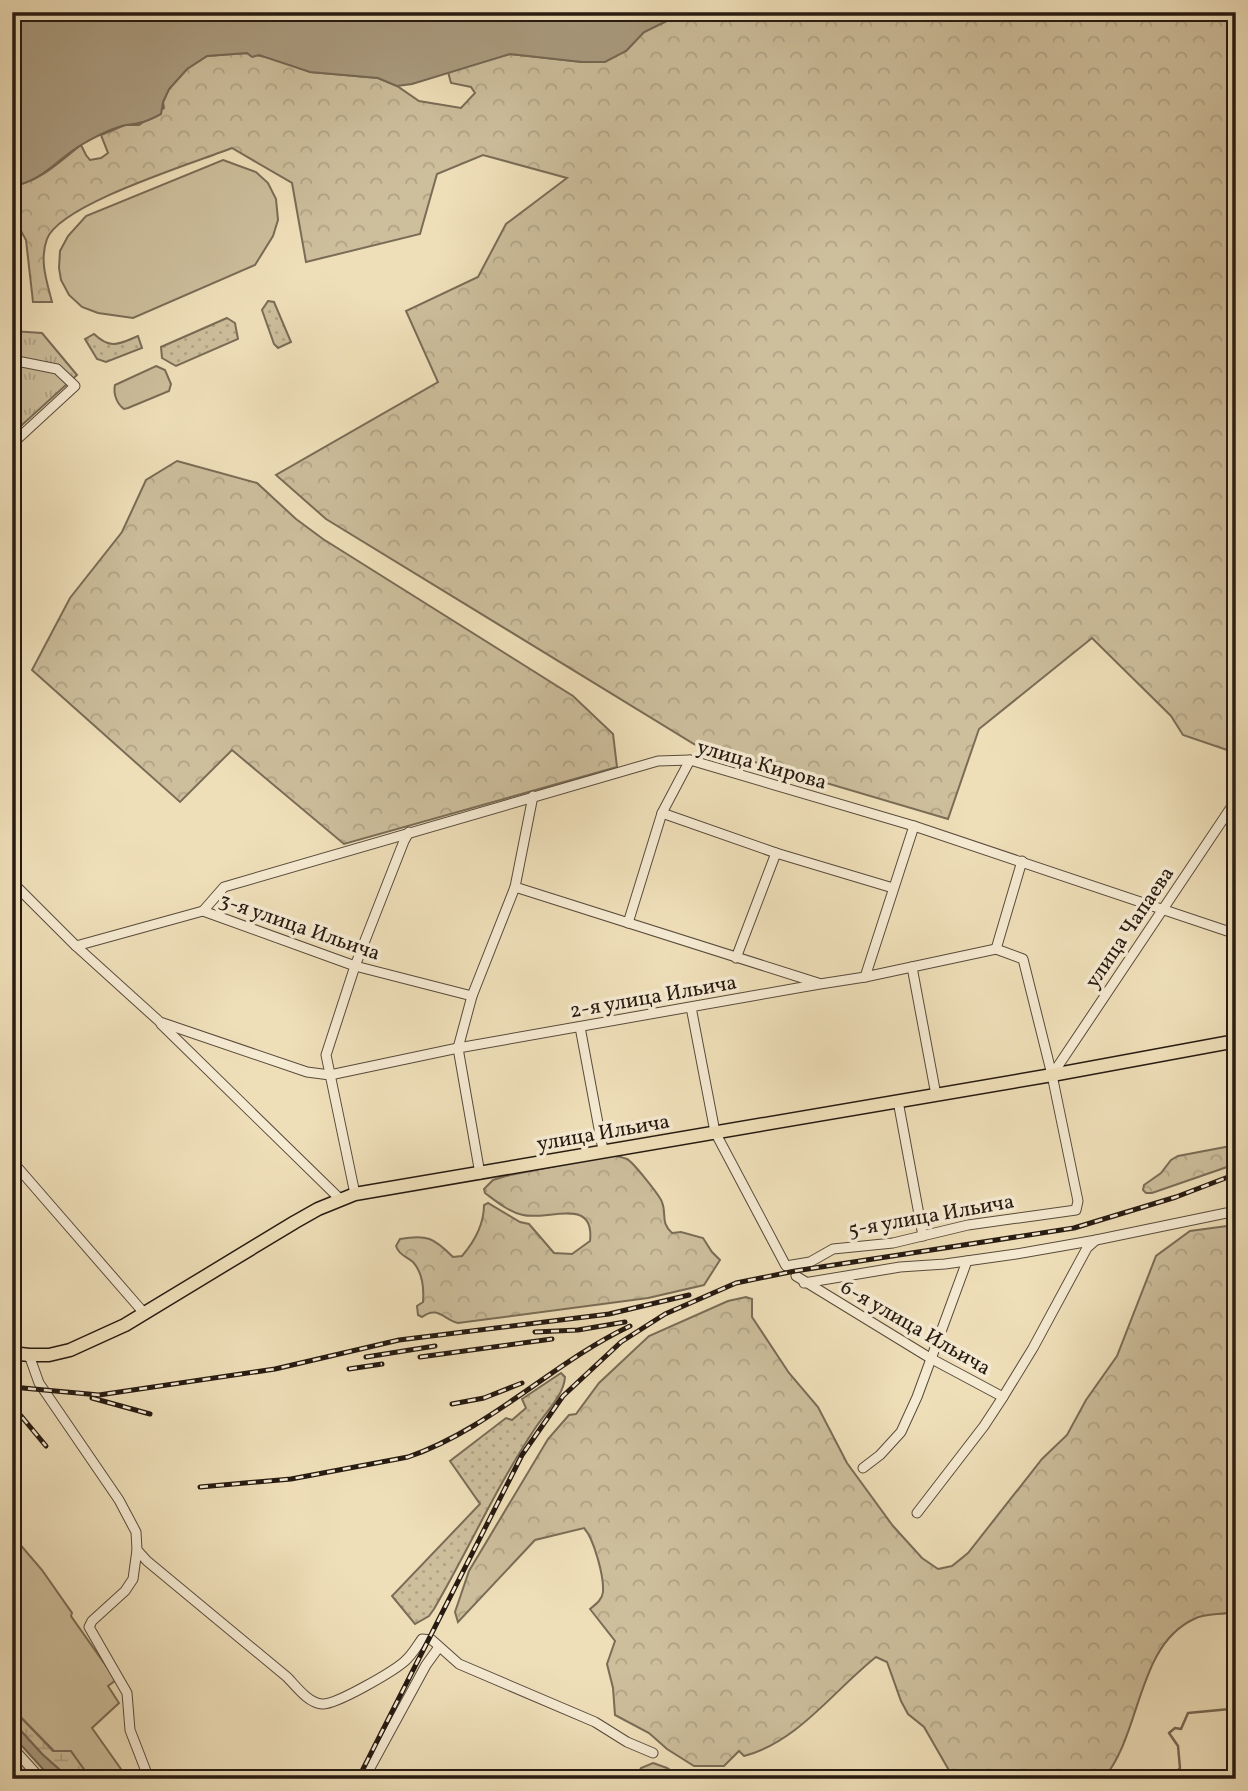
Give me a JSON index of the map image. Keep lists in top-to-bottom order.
{
  "streets": {
    "main road": ["улица Ильича"],
    "street": [
      "улица Кирова",
      "3-я улица Ильича",
      "улица Чапаева",
      "2-я улица Ильича",
      "5-я улица Ильича",
      "6-я улица Ильича"
    ]
  },
  "crossings": [
    ["улица Кирова", "3-я улица Ильича"],
    ["улица Кирова", "улица Чапаева"],
    ["3-я улица Ильича", "2-я улица Ильича"],
    ["улица Чапаева", "улица Ильича"],
    ["улица Чапаева", "5-я улица Ильича"],
    ["улица Ильича", "5-я улица Ильича"]
  ]
}
